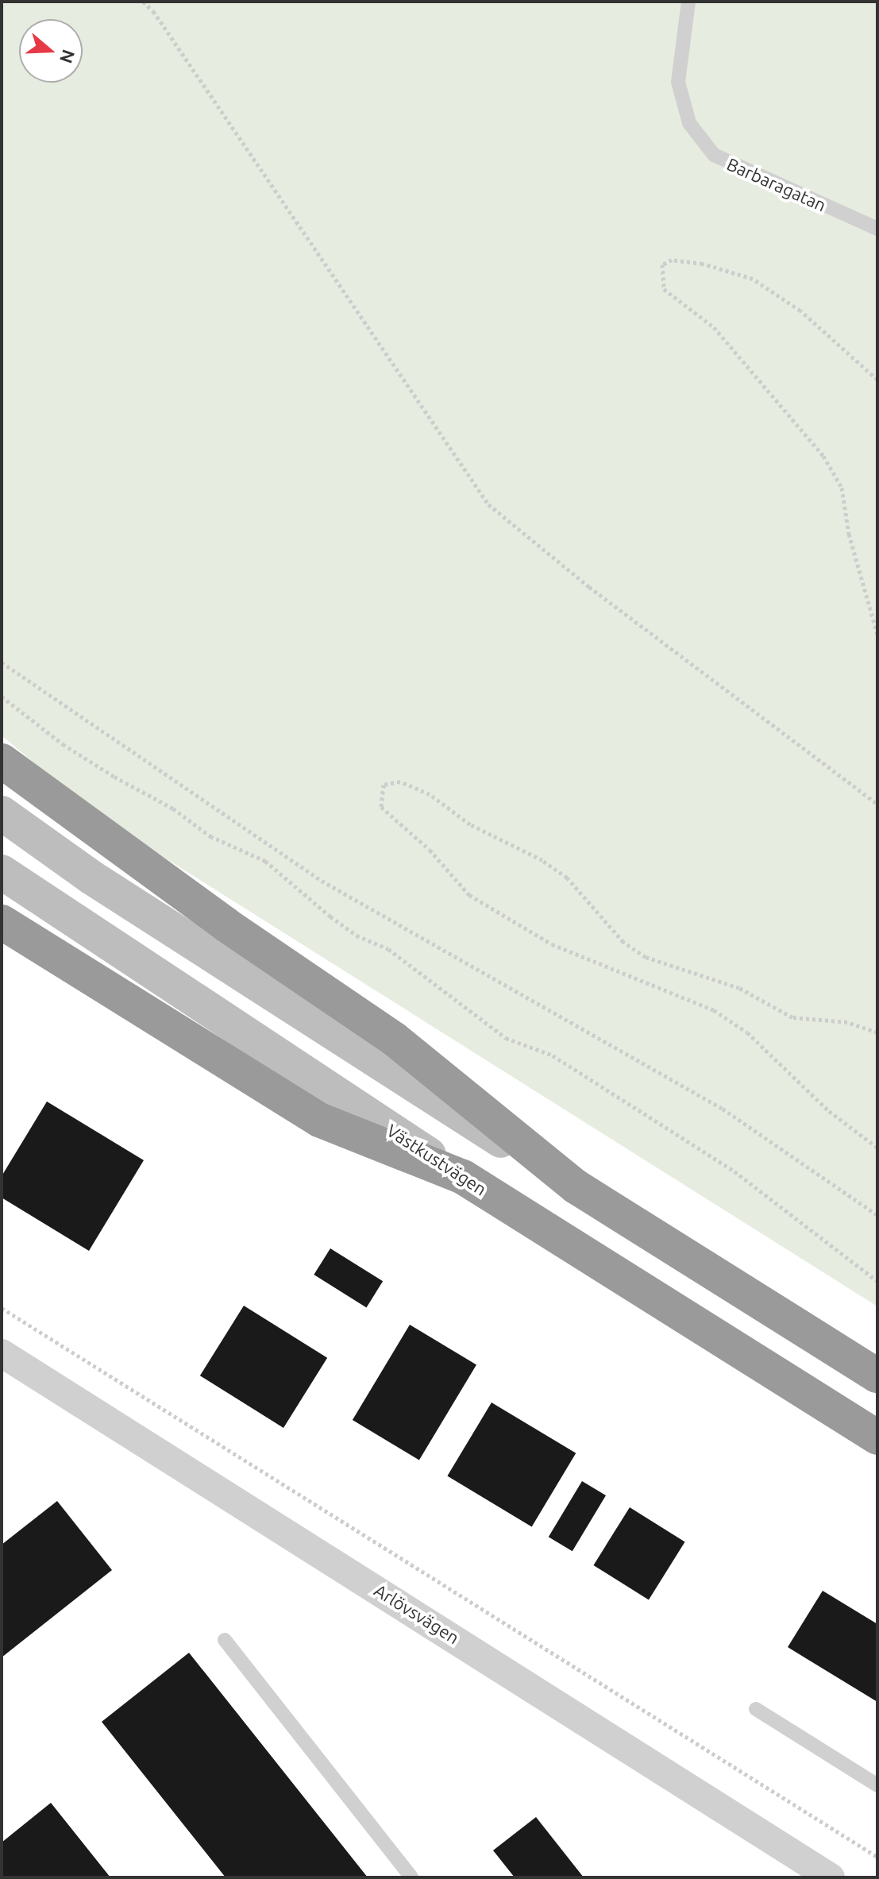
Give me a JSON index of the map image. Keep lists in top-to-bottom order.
{
  "streets": {
    "highway": ["Västkustvägen"],
    "street": ["Arlövsvägen"],
    "lane": ["Barbaragatan"]
  },
  "north": "right"
}
